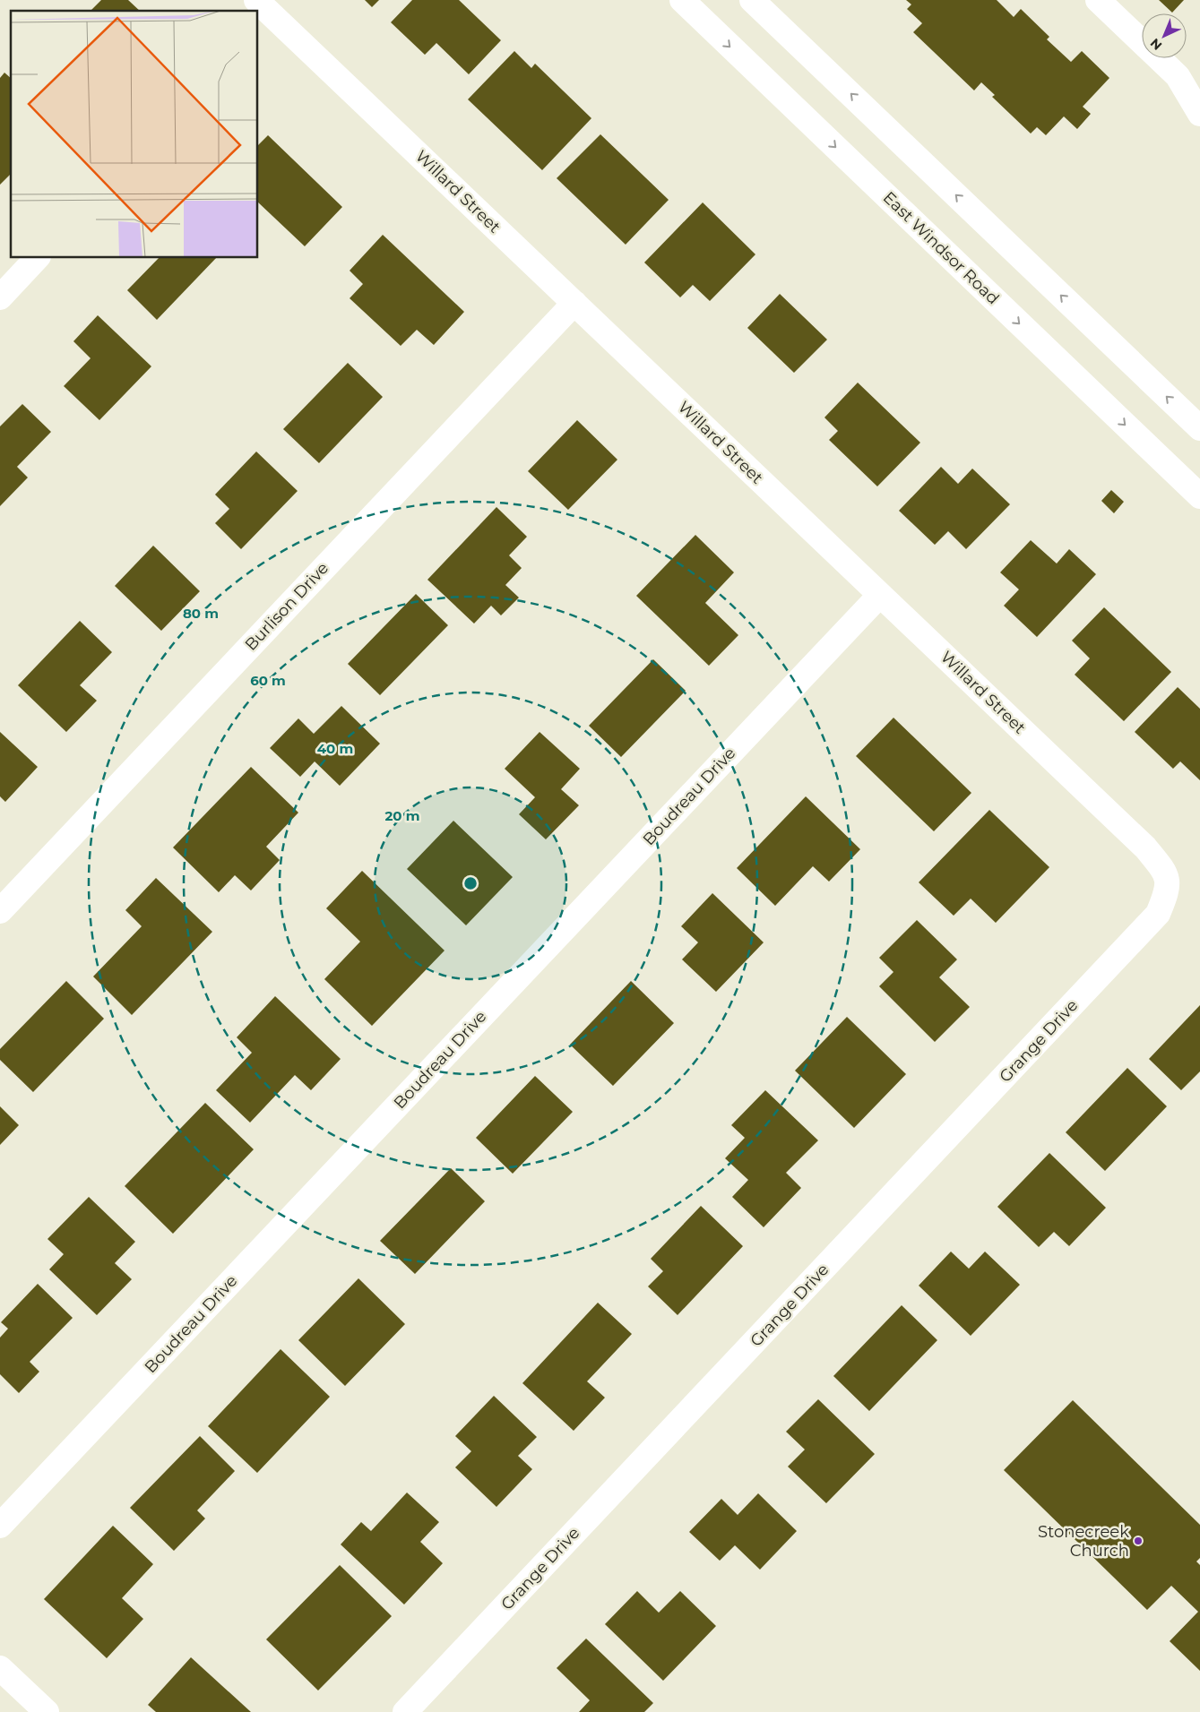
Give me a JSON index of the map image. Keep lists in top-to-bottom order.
{
  "streets": {
    "street": [
      "Willard Street",
      "East Windsor Road",
      "Burlison Drive",
      "Boudreau Drive",
      "Grange Drive"
    ]
  },
  "crossings": [
    ["Willard Street", "Burlison Drive"],
    ["Willard Street", "Boudreau Drive"],
    ["Willard Street", "Grange Drive"]
  ],
  "places": ["Stonecreek Church"],
  "north": "bottom left",
  "rings": [
    "80 m",
    "60 m",
    "40 m",
    "20 m"
  ]
}
